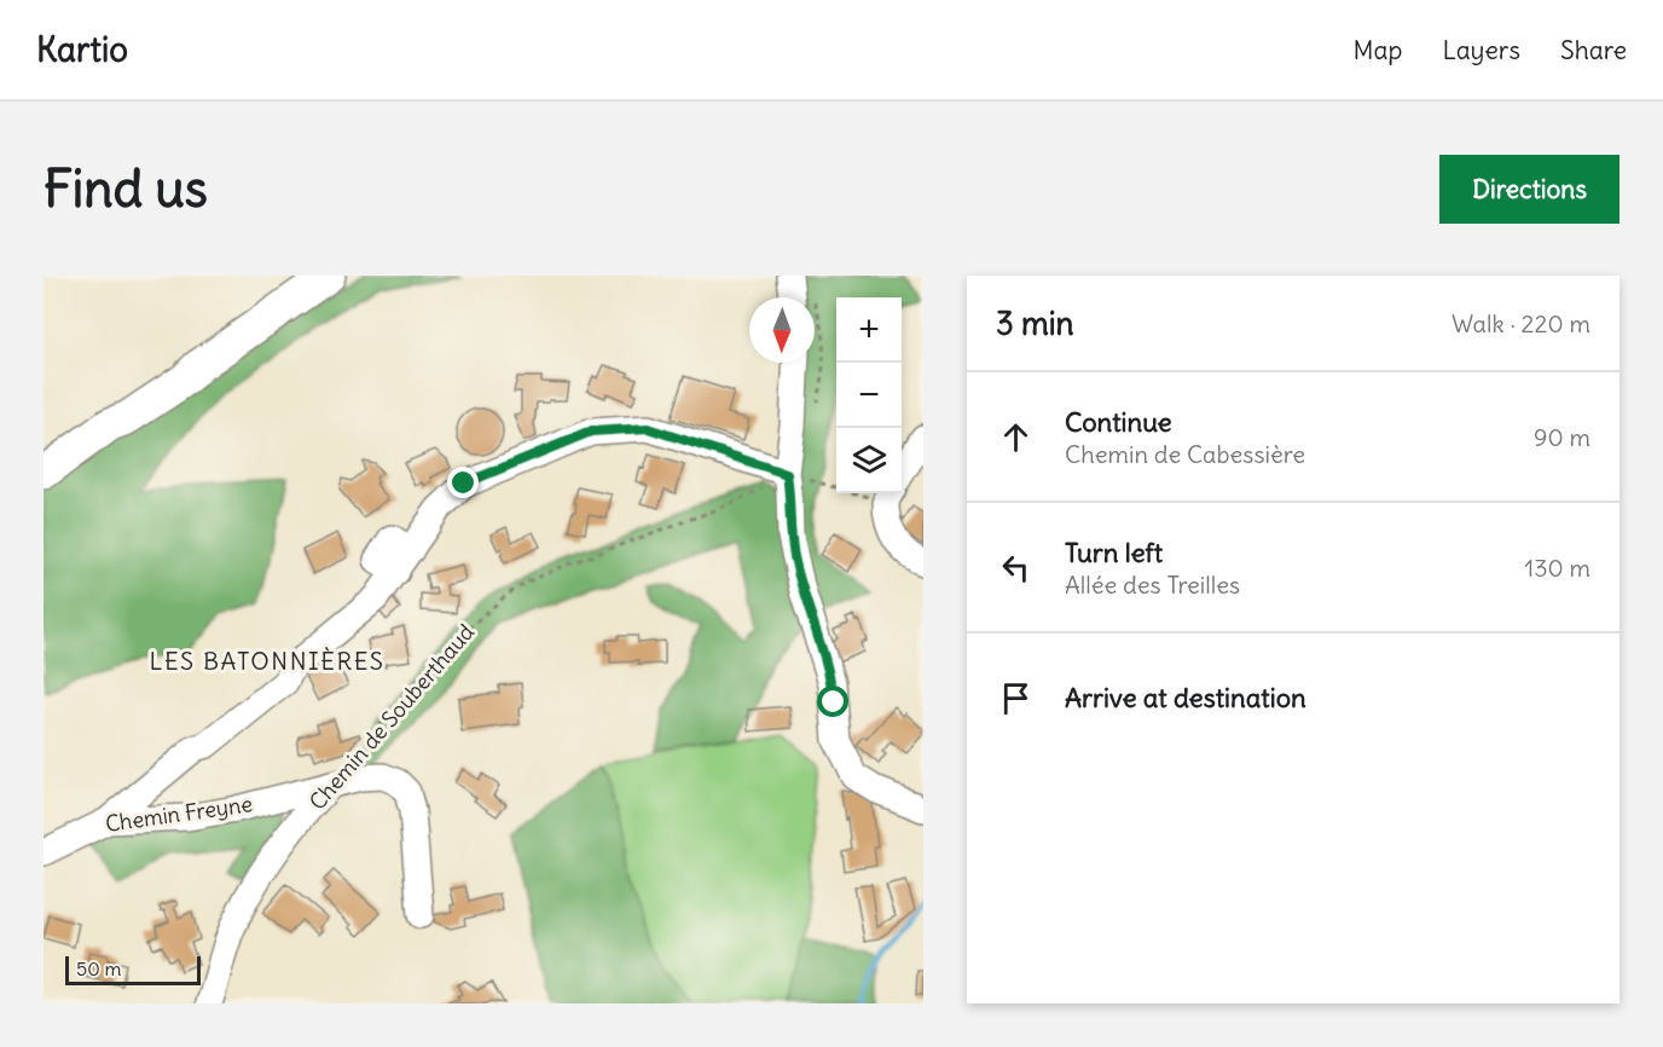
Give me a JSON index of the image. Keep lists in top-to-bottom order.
{
  "streets": {
    "street": ["Chemin de Souberthaud", "Chemin Freyne"]
  },
  "crossings": [
    ["Chemin de Souberthaud", "Chemin Freyne"]
  ],
  "districts": ["LES BATONNIÈRES"],
  "scale_bar": "50 m",
  "north": "bottom",
  "page": {
    "header": "Kartio",
    "nav": ["Map", "Layers", "Share"],
    "buttons": "Directions",
    "title": "Find us",
    "heading": ["3 min", "Walk · 220 m"],
    "map_buttons": ["+", "−"],
    "list": [
      ["Continue", "Chemin de Cabessière", "90 m"],
      ["Turn left", "Allée des Treilles", "130 m"],
      "Arrive at destination"
    ],
    "scale": "50 m"
  }
}
